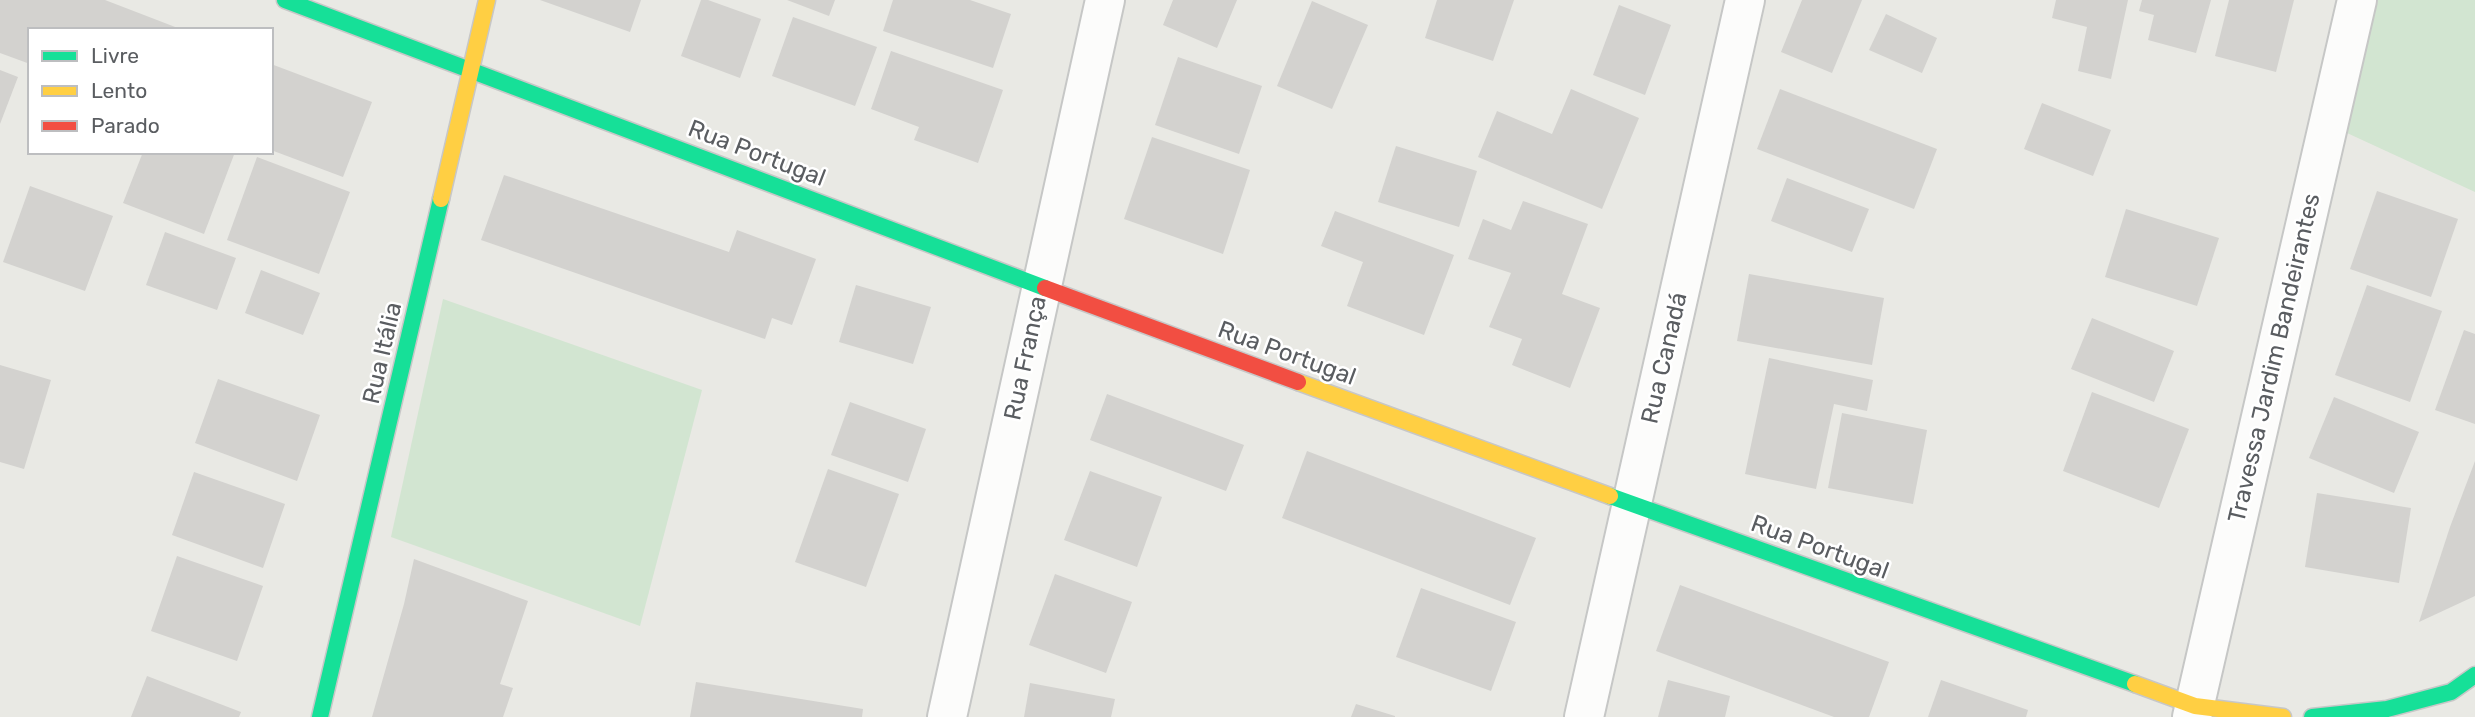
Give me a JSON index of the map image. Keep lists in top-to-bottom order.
{
  "streets": {
    "street": [
      "Rua Portugal",
      "Rua Itália",
      "Rua França",
      "Rua Canadá",
      "Travessa Jardim Bandeirantes"
    ]
  },
  "crossings": [
    ["Rua Portugal", "Rua Itália"],
    ["Rua Portugal", "Rua França"],
    ["Rua Portugal", "Rua Canadá"],
    ["Rua Portugal", "Travessa Jardim Bandeirantes"]
  ],
  "legend": ["Livre", "Lento", "Parado"]
}
